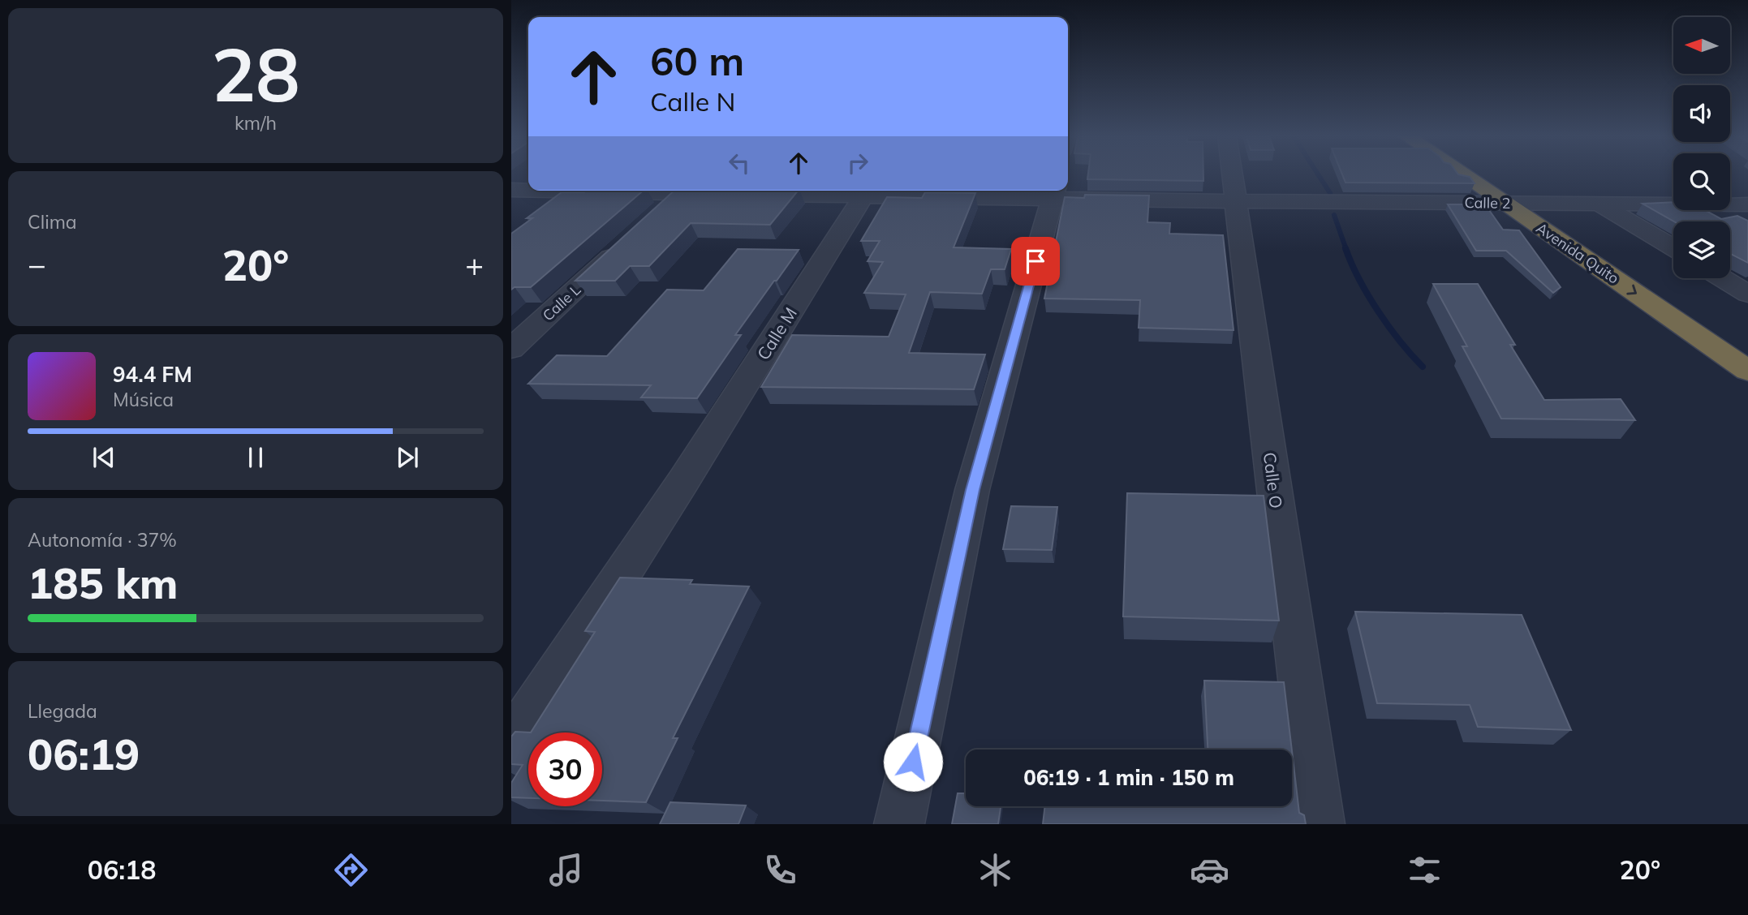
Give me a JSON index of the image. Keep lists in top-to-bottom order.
{
  "streets": {
    "highway": ["Avenida Quito"],
    "street": [
      "Calle 2",
      "Calle L",
      "Calle M",
      "Calle O"
    ]
  },
  "crossings": [
    ["Calle 2", "Avenida Quito"],
    ["Calle 2", "Calle M"],
    ["Calle 2", "Calle O"]
  ],
  "north": "left",
  "page": {
    "tile": [
      ["28", "km/h"],
      "Clima",
      ["Autonomía · 37%", "185 km"],
      ["Llegada", "06:19"]
    ],
    "turn": ["60 m", "Calle N"],
    "heat": ["−", "20°", "+"],
    "song": ["94.4 FM", "Música"],
    "limit": "30",
    "trip": "06:19 · 1 min · 150 m",
    "tabs": ["06:18", "20°"]
  }
}
